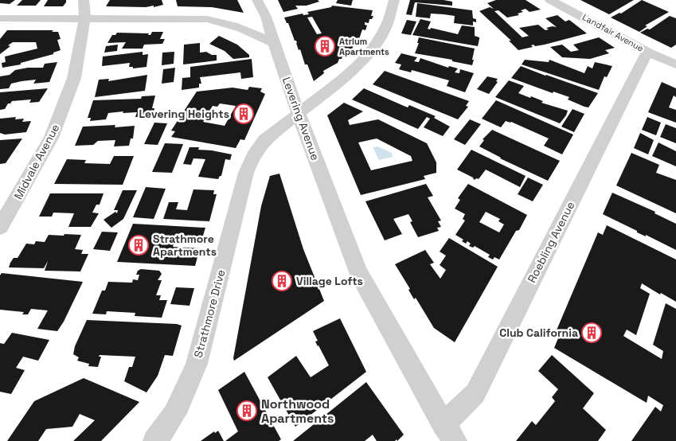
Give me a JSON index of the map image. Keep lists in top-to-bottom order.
{
  "streets": {
    "street": [
      "Landfair Avenue",
      "Levering Avenue",
      "Midvale Avenue",
      "Roebling Avenue",
      "Strathmore Drive"
    ]
  },
  "crossings": [
    ["Landfair Avenue", "Roebling Avenue"],
    ["Levering Avenue", "Roebling Avenue"],
    ["Levering Avenue", "Strathmore Drive"]
  ],
  "places": {
    "building": [
      "Atrium Apartments",
      "Levering Heights",
      "Strathmore Apartments",
      "Village Lofts",
      "Club California",
      "Northwood Apartments"
    ]
  }
}
